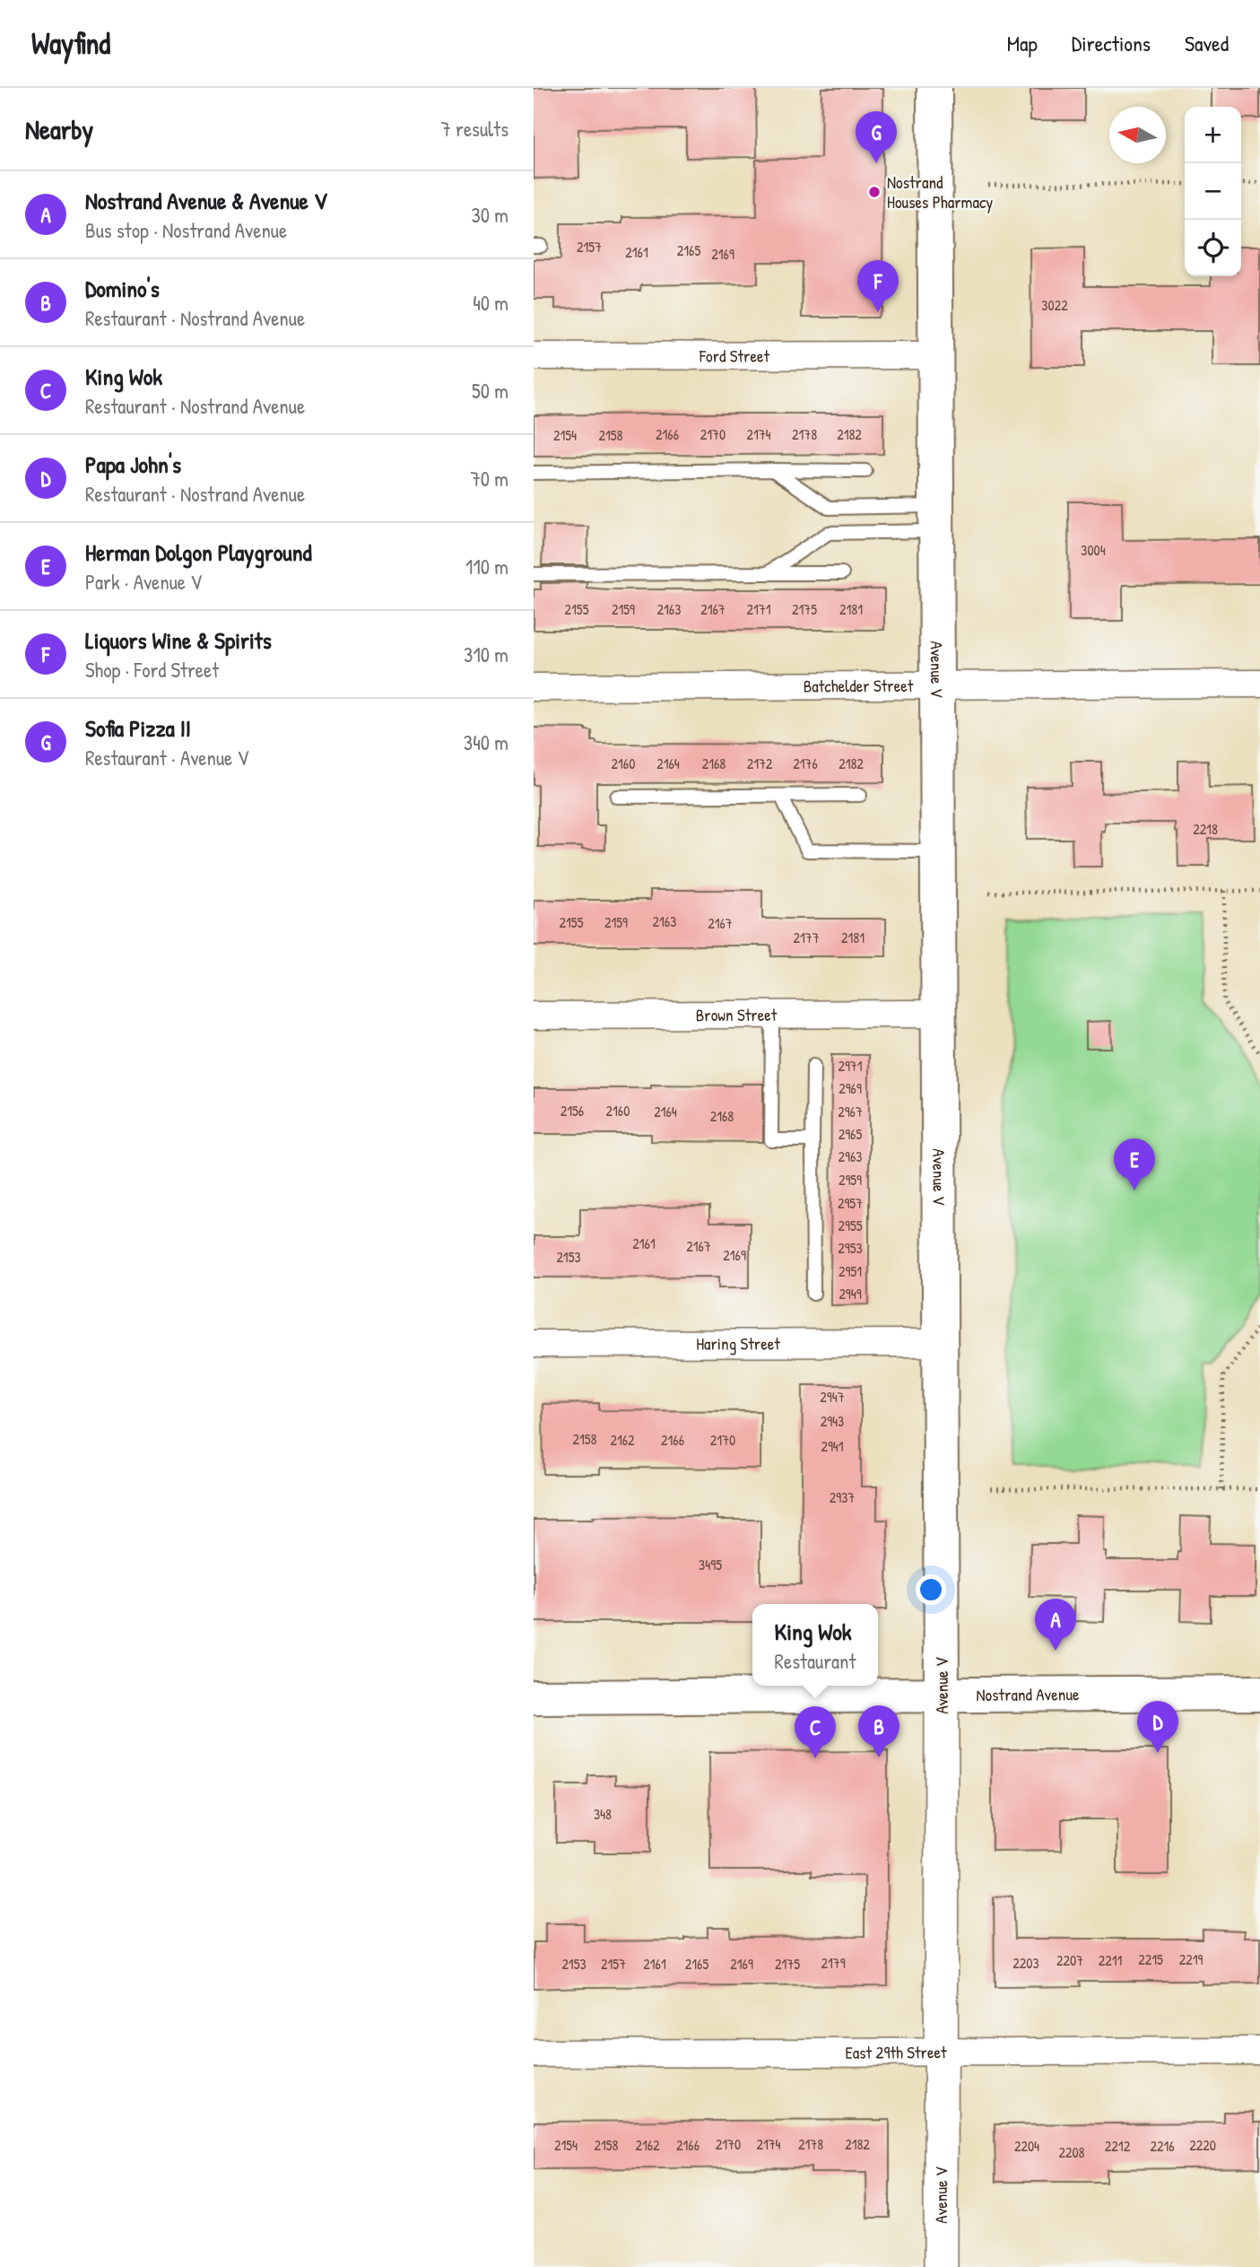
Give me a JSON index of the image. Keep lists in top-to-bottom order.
{
  "streets": {
    "main road": ["Avenue V", "Nostrand Avenue"],
    "street": [
      "Ford Street",
      "Batchelder Street",
      "Brown Street",
      "Haring Street",
      "East 29th Street"
    ]
  },
  "crossings": [
    ["Ford Street", "Avenue V"],
    ["Avenue V", "Batchelder Street"],
    ["Avenue V", "Brown Street"],
    ["Avenue V", "Haring Street"],
    ["Avenue V", "Nostrand Avenue"],
    ["Avenue V", "East 29th Street"]
  ],
  "places": ["Nostrand Houses Pharmacy"],
  "house_numbers": [
    "2157",
    "2165",
    "2161",
    "2169",
    "3022",
    "2166",
    "2170",
    "2174",
    "2178",
    "2182",
    "2154",
    "2158",
    "3004",
    "2155",
    "2159",
    "2163",
    "2167",
    "2171",
    "2175",
    "2181",
    "2160",
    "2164",
    "2168",
    "2172",
    "2176",
    "2182",
    "2218",
    "2163",
    "2155",
    "2159",
    "2167",
    "2177",
    "2181",
    "2971",
    "2969",
    "2156",
    "2160",
    "2164",
    "2967",
    "2168",
    "2965",
    "2963",
    "2959",
    "2957",
    "2955",
    "2161",
    "2167",
    "2953",
    "2169",
    "2153",
    "2951",
    "2949",
    "2947",
    "2943",
    "2158",
    "2162",
    "2166",
    "2170",
    "2941",
    "2937",
    "3495",
    "348",
    "2215",
    "2219",
    "2207",
    "2211",
    "2179",
    "2203",
    "2153",
    "2157",
    "2161",
    "2165",
    "2169",
    "2175",
    "2170",
    "2174",
    "2178",
    "2182",
    "2154",
    "2158",
    "2162",
    "2166",
    "2220",
    "2204",
    "2212",
    "2216",
    "2208"
  ],
  "north": "left",
  "page": {
    "header": "Wayfind",
    "nav": ["Map", "Directions", "Saved"],
    "heading": ["Nearby", "7 results"],
    "map_buttons": ["+", "−"],
    "pins": [
      "G",
      "F",
      "E",
      "A",
      "D",
      "B",
      "C"
    ],
    "list": [
      {
        "mark": "A",
        "name": "Nostrand Avenue & Avenue V",
        "note": "Bus stop · Nostrand Avenue",
        "value": "30 m"
      },
      {
        "mark": "B",
        "name": "Domino's",
        "note": "Restaurant · Nostrand Avenue",
        "value": "40 m"
      },
      {
        "mark": "C",
        "name": "King Wok",
        "note": "Restaurant · Nostrand Avenue",
        "value": "50 m"
      },
      {
        "mark": "D",
        "name": "Papa John's",
        "note": "Restaurant · Nostrand Avenue",
        "value": "70 m"
      },
      {
        "mark": "E",
        "name": "Herman Dolgon Playground",
        "note": "Park · Avenue V",
        "value": "110 m"
      },
      {
        "mark": "F",
        "name": "Liquors Wine & Spirits",
        "note": "Shop · Ford Street",
        "value": "310 m"
      },
      {
        "mark": "G",
        "name": "Sofia Pizza II",
        "note": "Restaurant · Avenue V",
        "value": "340 m"
      }
    ],
    "popup": ["King Wok", "Restaurant"]
  }
}
